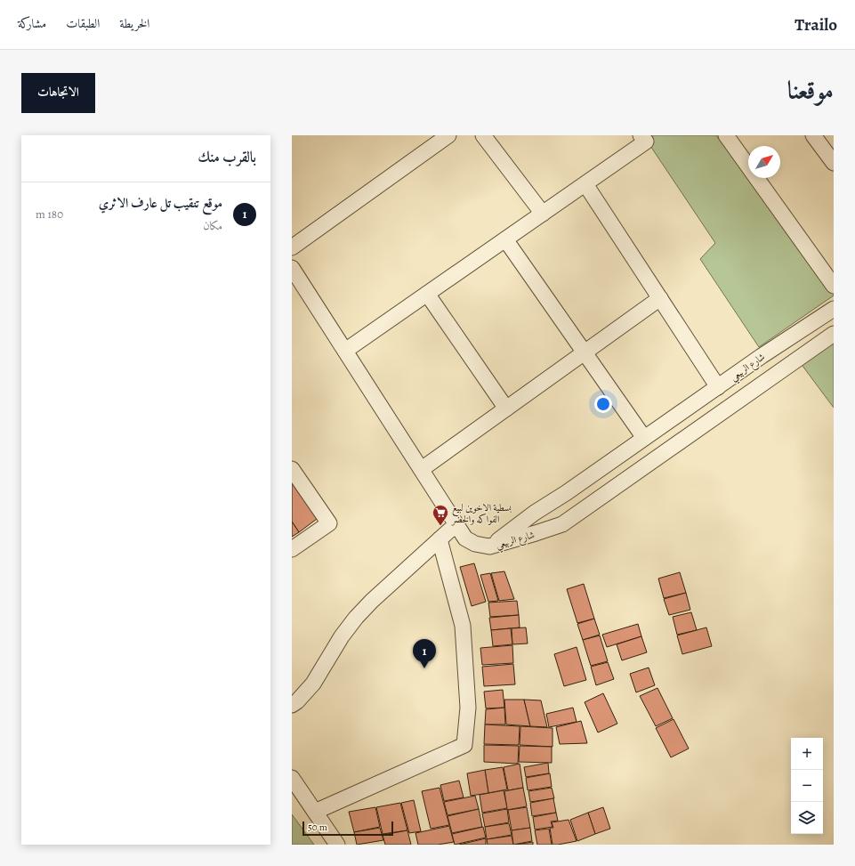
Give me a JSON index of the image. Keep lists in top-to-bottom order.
{
  "streets": {
    "street": ["شارع الربيعي"]
  },
  "places": {
    "supermarket": ["بسطية الاخوين لبيع الفواكه والخضر"]
  },
  "scale_bar": "50 m",
  "north": "top right",
  "page": {
    "header": "Trailo",
    "nav": ["الخريطة", "الطبقات", "مشاركة"],
    "title": "موقعنا",
    "buttons": "الاتجاهات",
    "heading": "بالقرب منك",
    "list": [
      {
        "mark": "1",
        "name": "موقع تنقيب تل عارف الاثري",
        "note": "مكان",
        "value": "180 m"
      }
    ],
    "pins": "1",
    "map_buttons": ["+", "−"],
    "scale": "50 m"
  }
}
